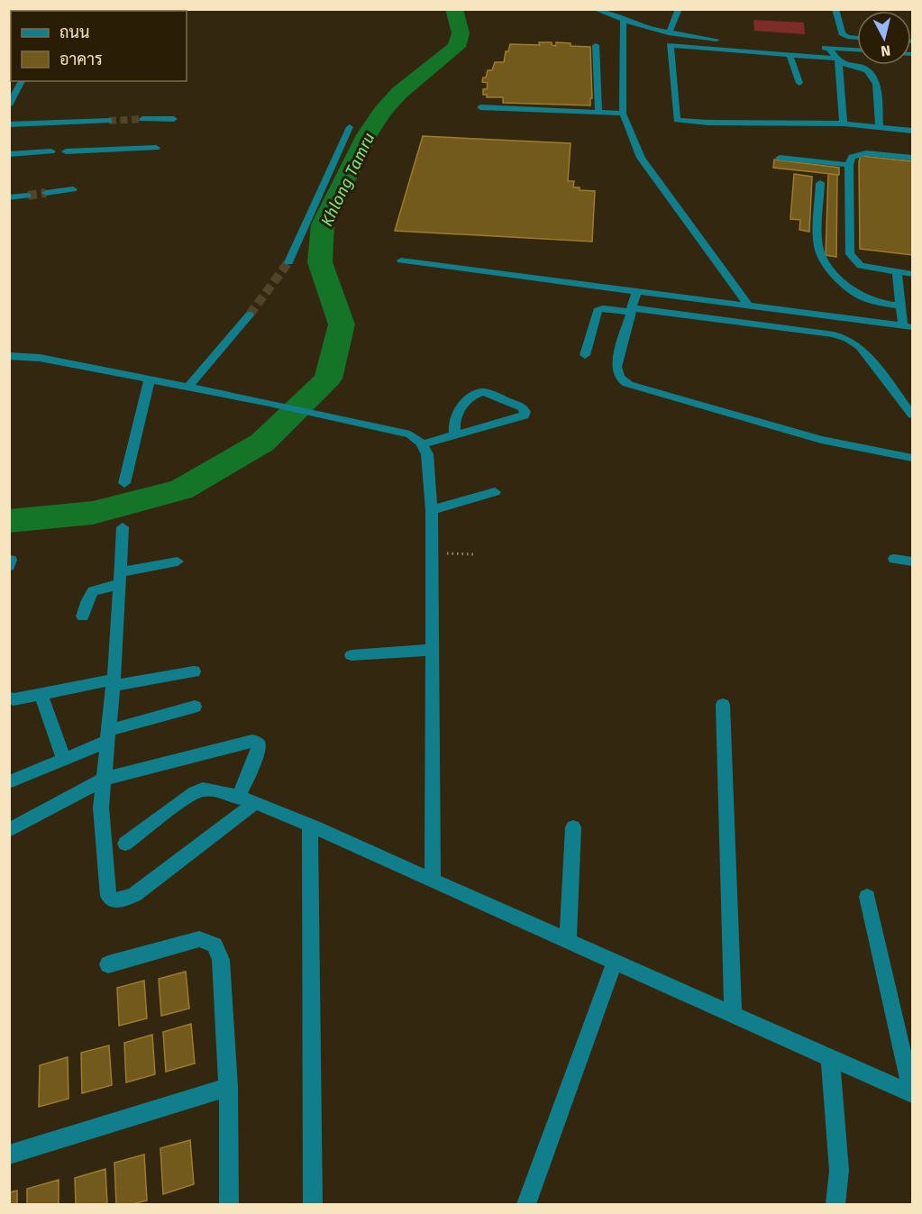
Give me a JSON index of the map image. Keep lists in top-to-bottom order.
{
  "water": ["Khlong Tamru"],
  "legend": ["ถนน", "อาคาร"],
  "north": "bottom"
}
